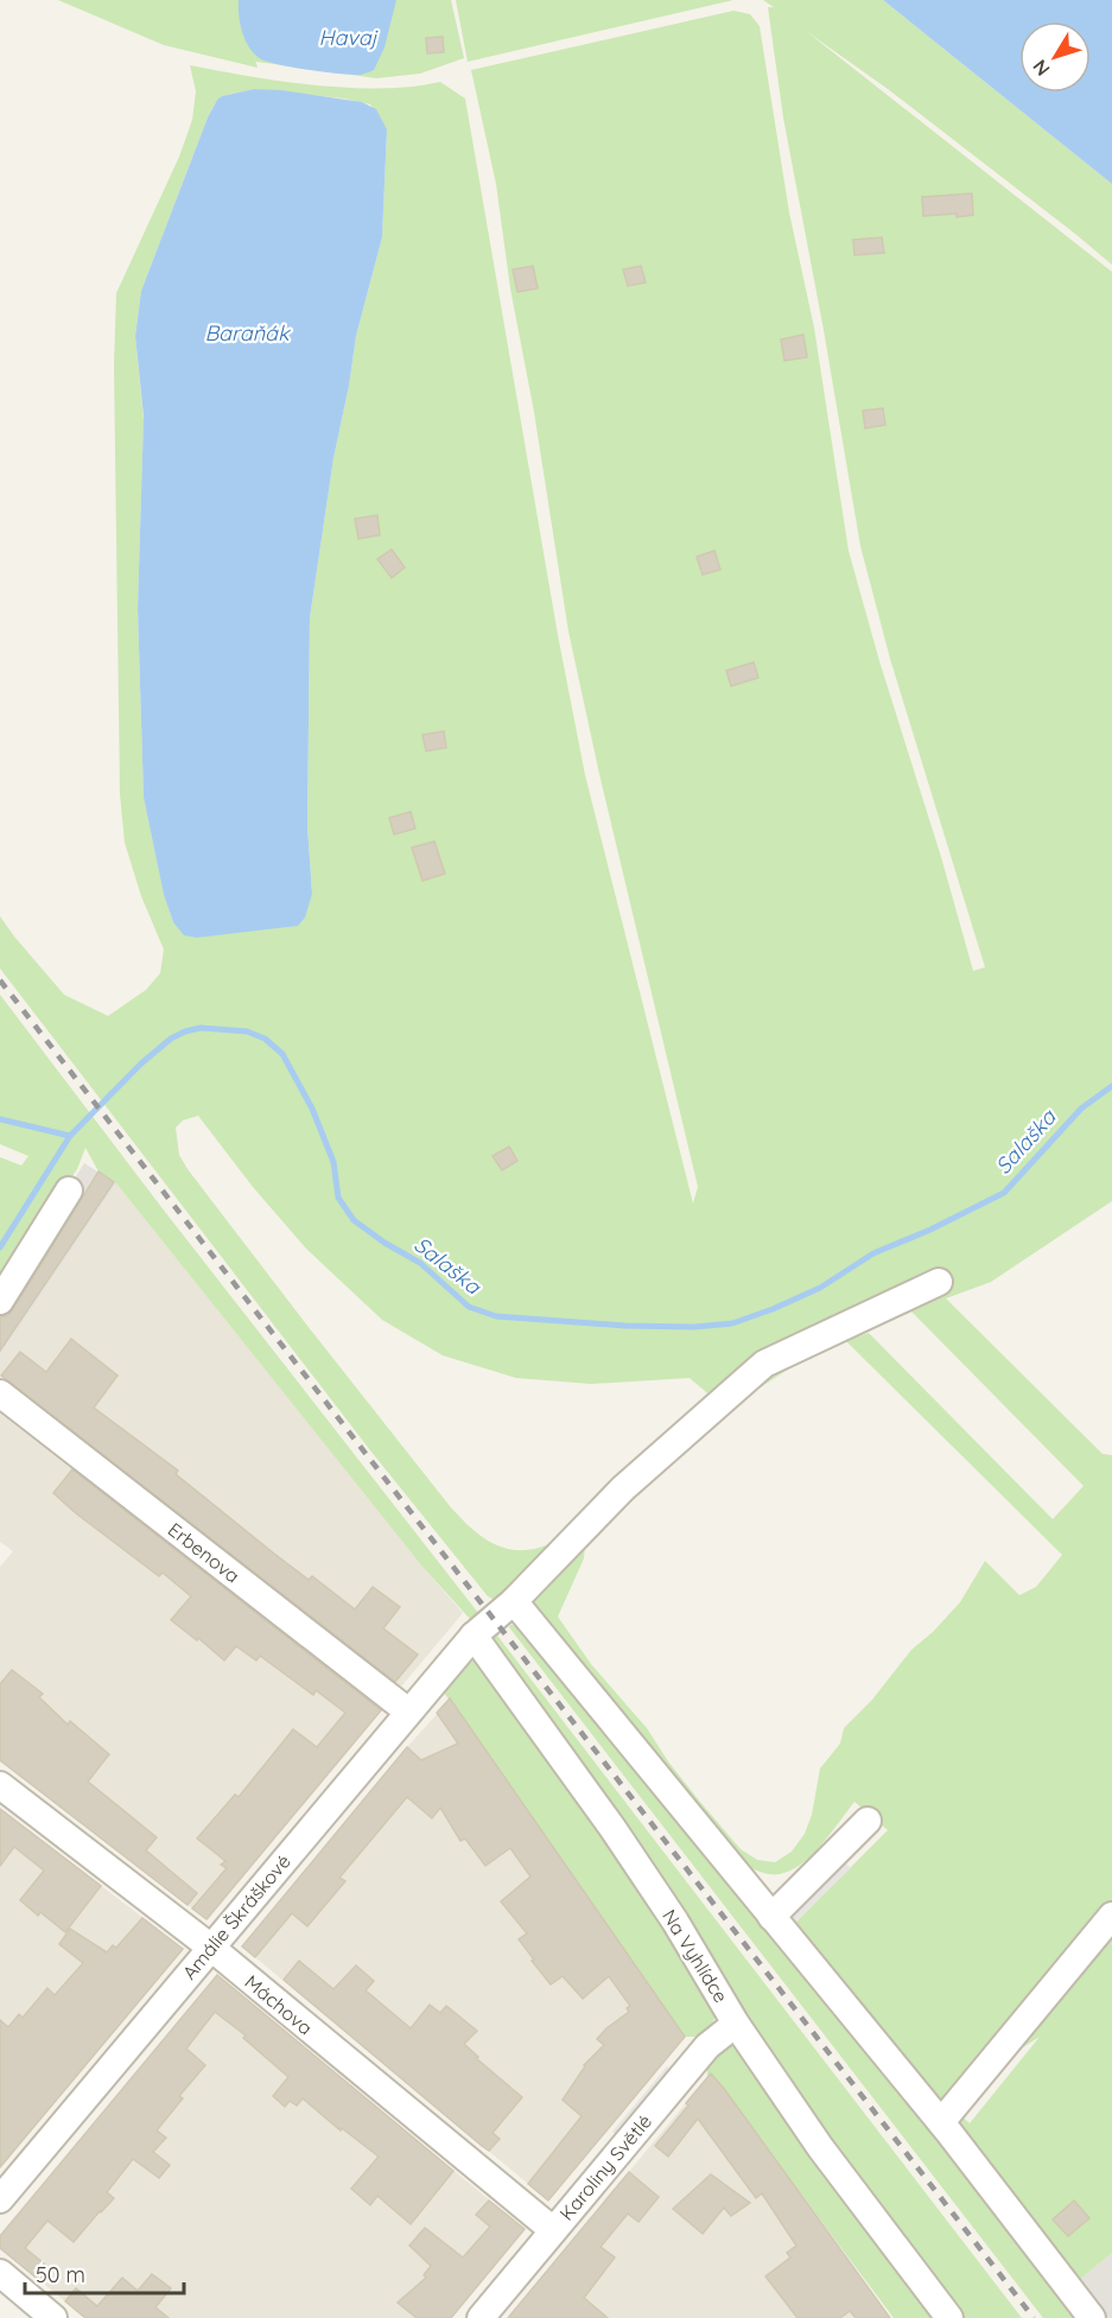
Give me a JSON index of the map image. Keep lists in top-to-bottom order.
{
  "streets": {
    "street": [
      "Erbenova",
      "Amálie Škráškové",
      "Na Vyhlídce",
      "Máchova",
      "Karoliny Světlé"
    ]
  },
  "crossings": [
    ["Erbenova", "Amálie Škráškové"],
    ["Amálie Škráškové", "Na Vyhlídce"],
    ["Amálie Škráškové", "Máchova"],
    ["Na Vyhlídce", "Karoliny Světlé"],
    ["Máchova", "Karoliny Světlé"]
  ],
  "water": ["Havaj", "Baraňák", "Salaška"],
  "scale_bar": "50 m",
  "north": "bottom left"
}
